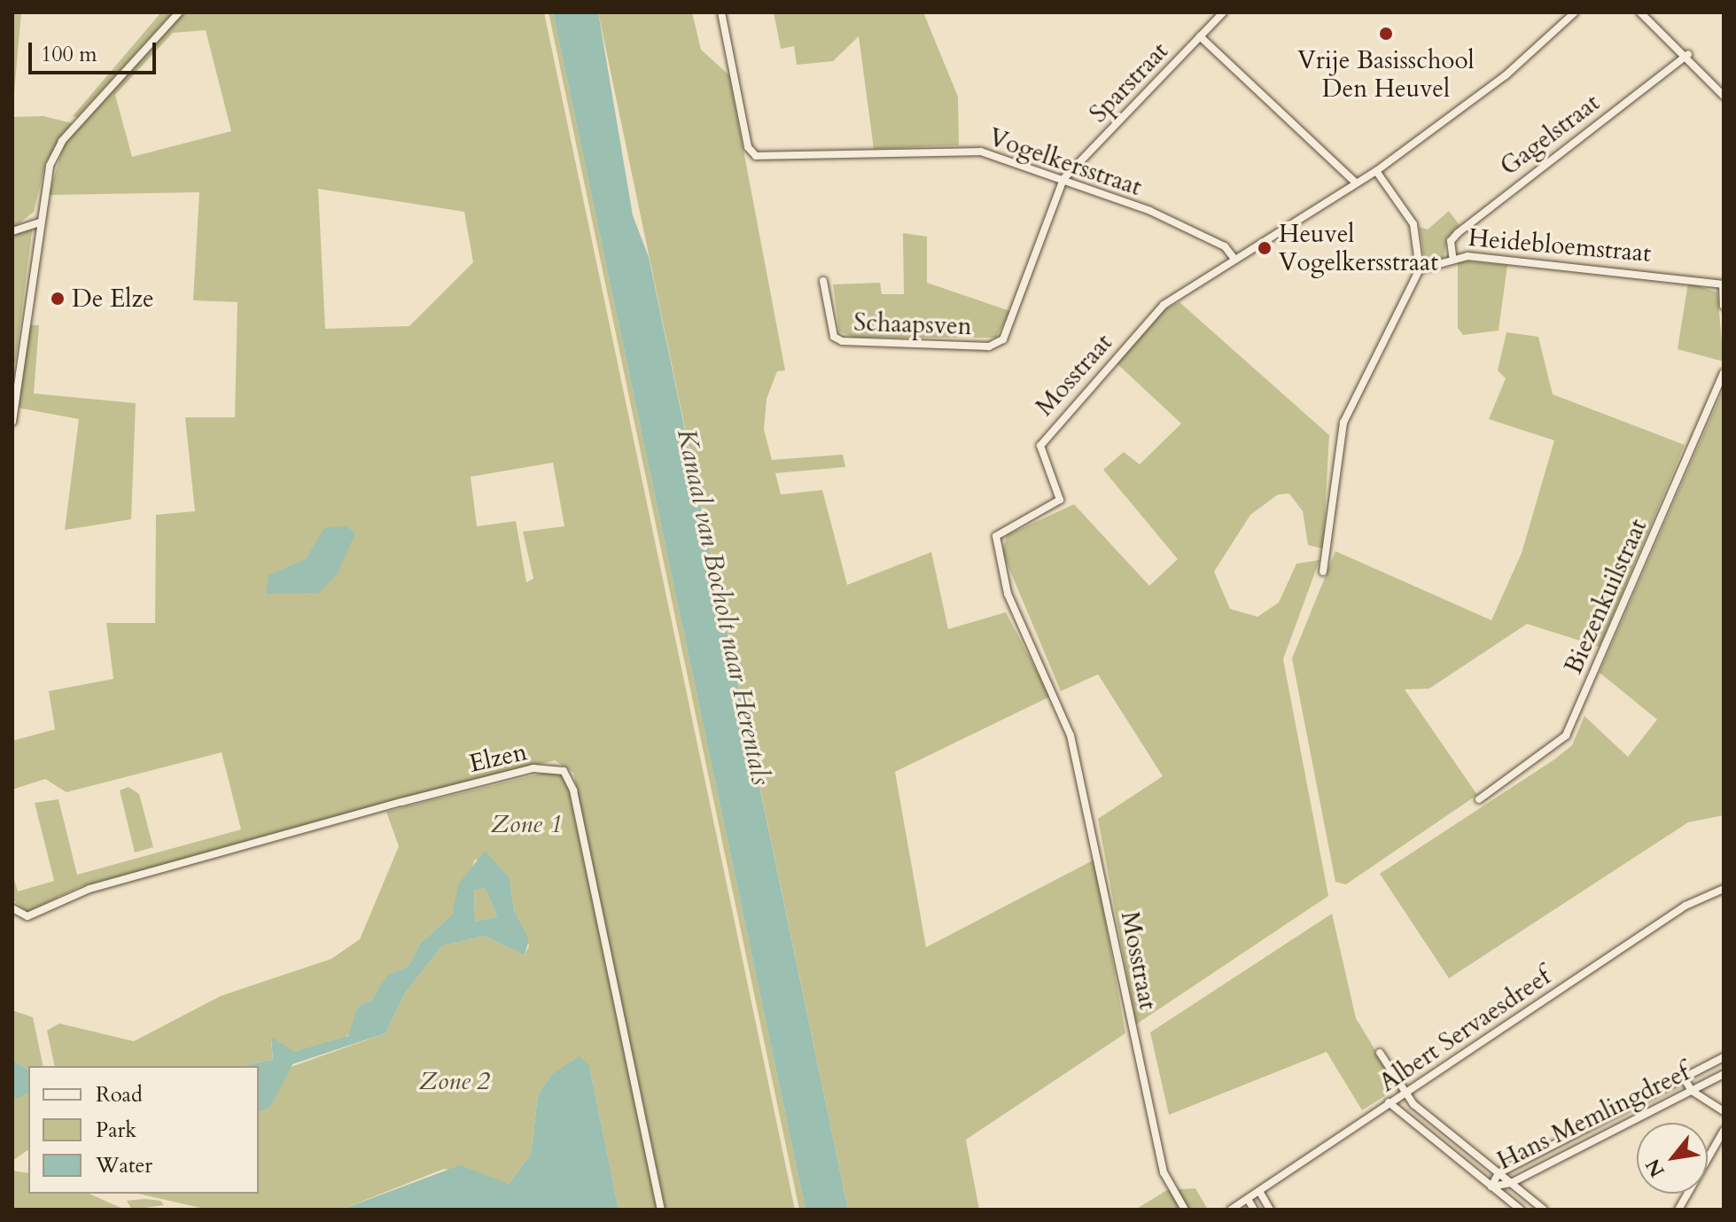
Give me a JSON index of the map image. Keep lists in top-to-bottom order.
{
  "streets": {
    "street": [
      "Sparstraat",
      "Gagelstraat",
      "Vogelkersstraat",
      "Heidebloemstraat",
      "Schaapsven",
      "Mosstraat",
      "Biezenkuilstraat",
      "Elzen",
      "Albert Servaesdreef",
      "Hans Memlingdreef"
    ]
  },
  "crossings": [
    ["Sparstraat", "Vogelkersstraat"],
    ["Sparstraat", "Schaapsven"],
    ["Gagelstraat", "Heidebloemstraat"],
    ["Vogelkersstraat", "Schaapsven"],
    ["Vogelkersstraat", "Mosstraat"]
  ],
  "water": ["Kanaal van Bocholt naar Herentals"],
  "parks": ["Zone 1", "Zone 2"],
  "places": ["Vrije Basisschool Den Heuvel", "Heuvel Vogelkersstraat", "De Elze"],
  "legend": ["Road", "Park", "Water"],
  "scale_bar": "100 m",
  "north": "bottom left"
}
